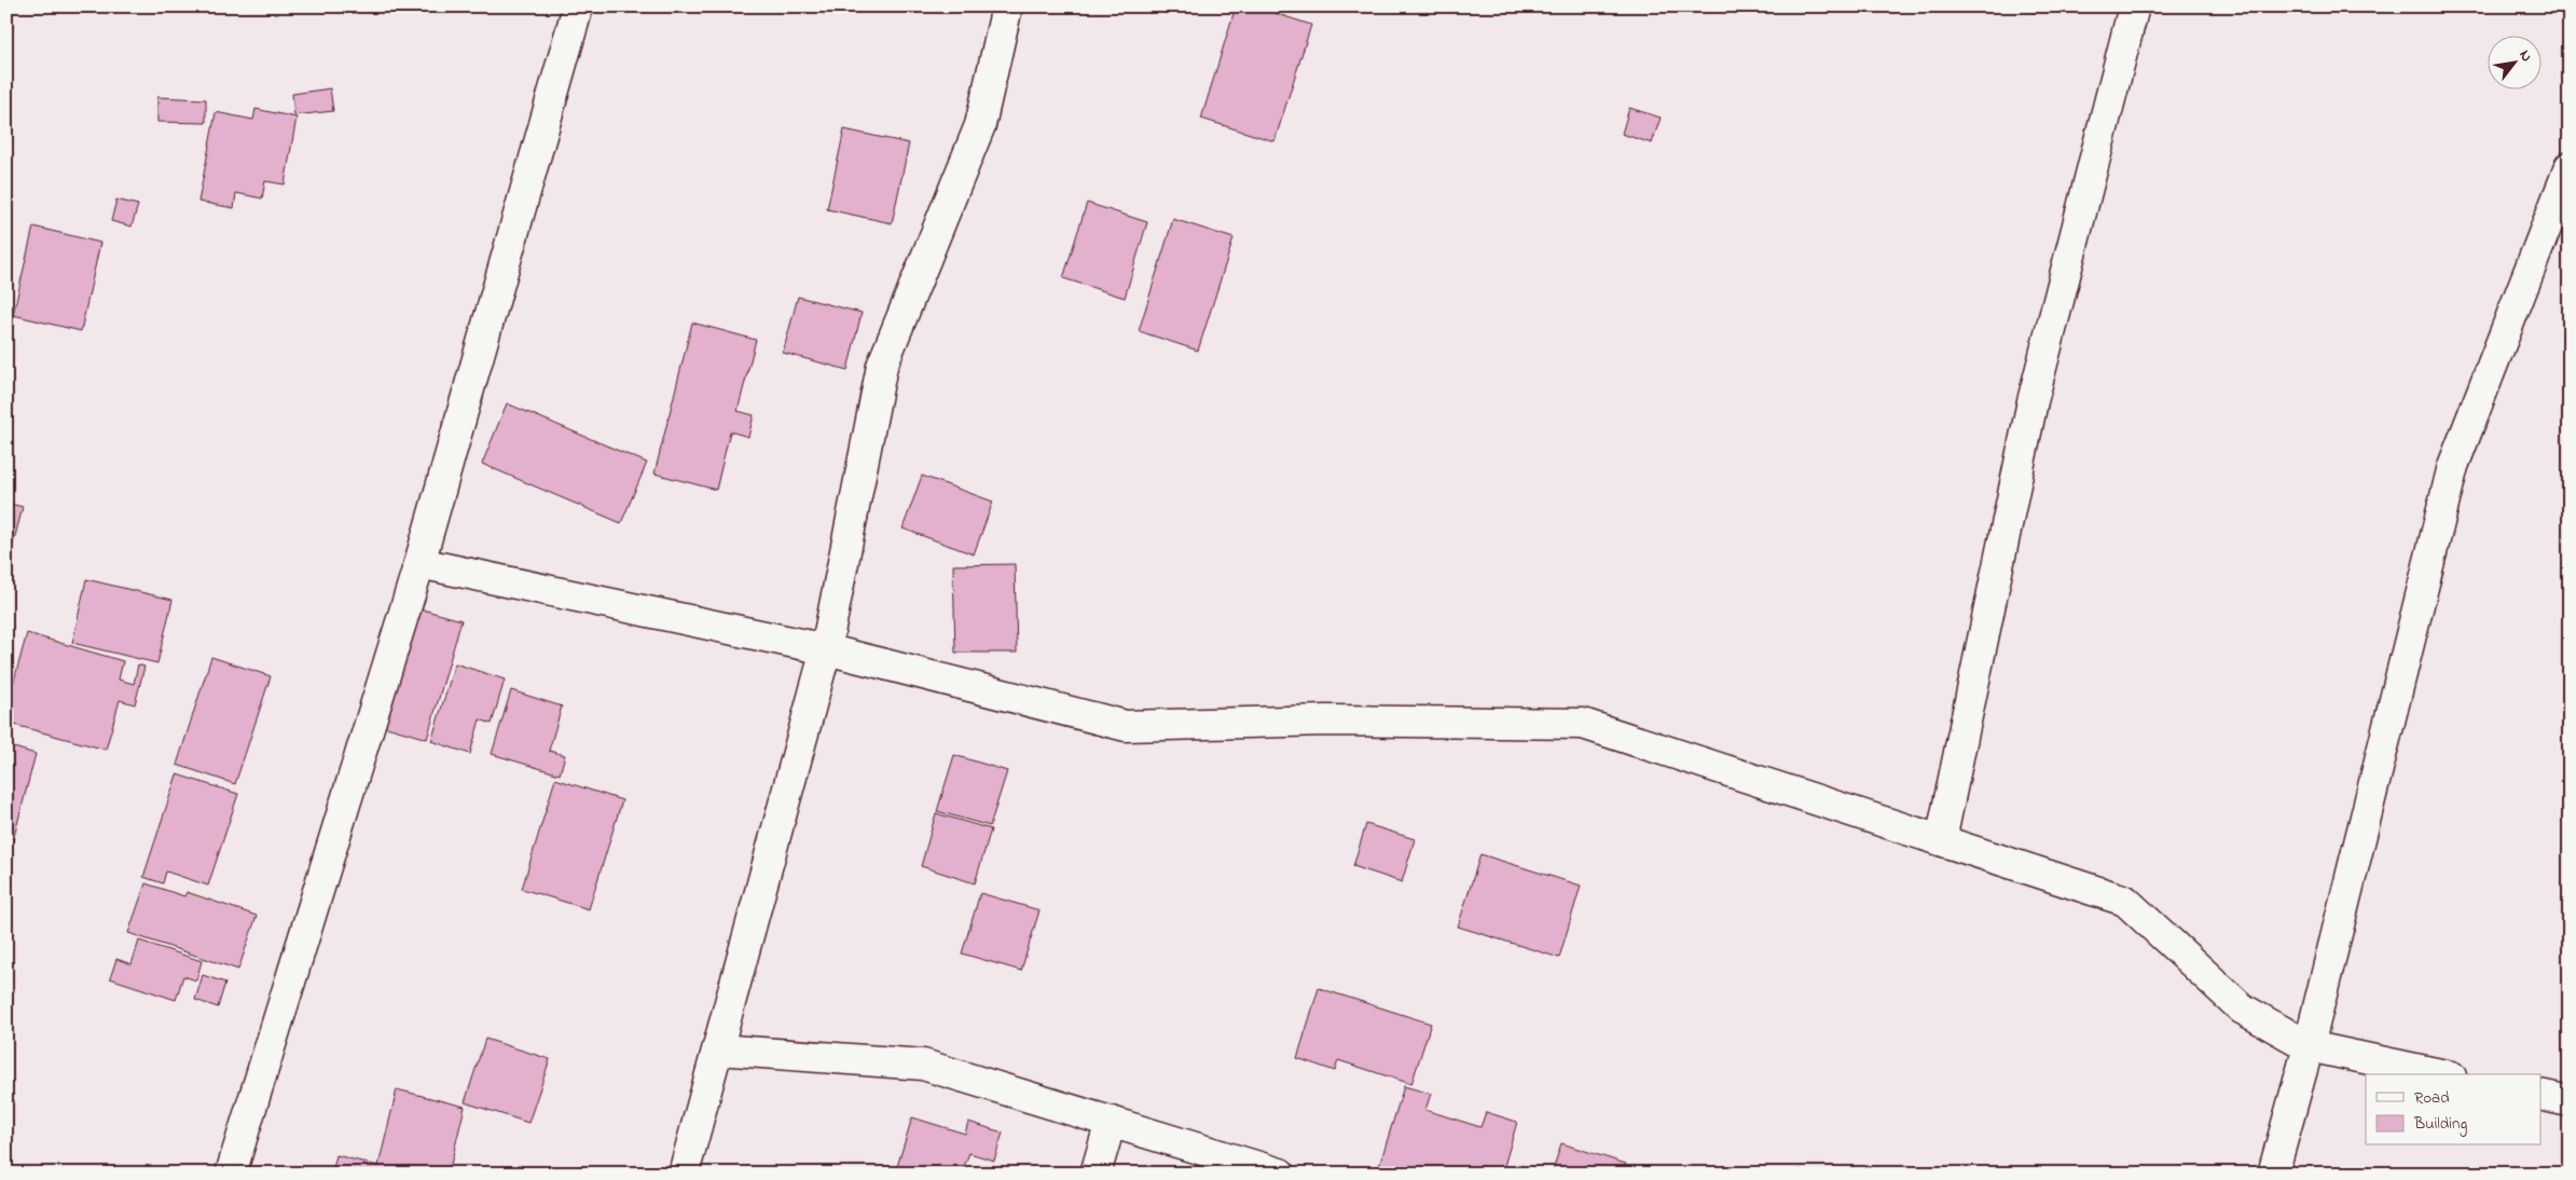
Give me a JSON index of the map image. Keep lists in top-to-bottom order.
{
  "legend": ["Road", "Building"],
  "north": "top right"
}
